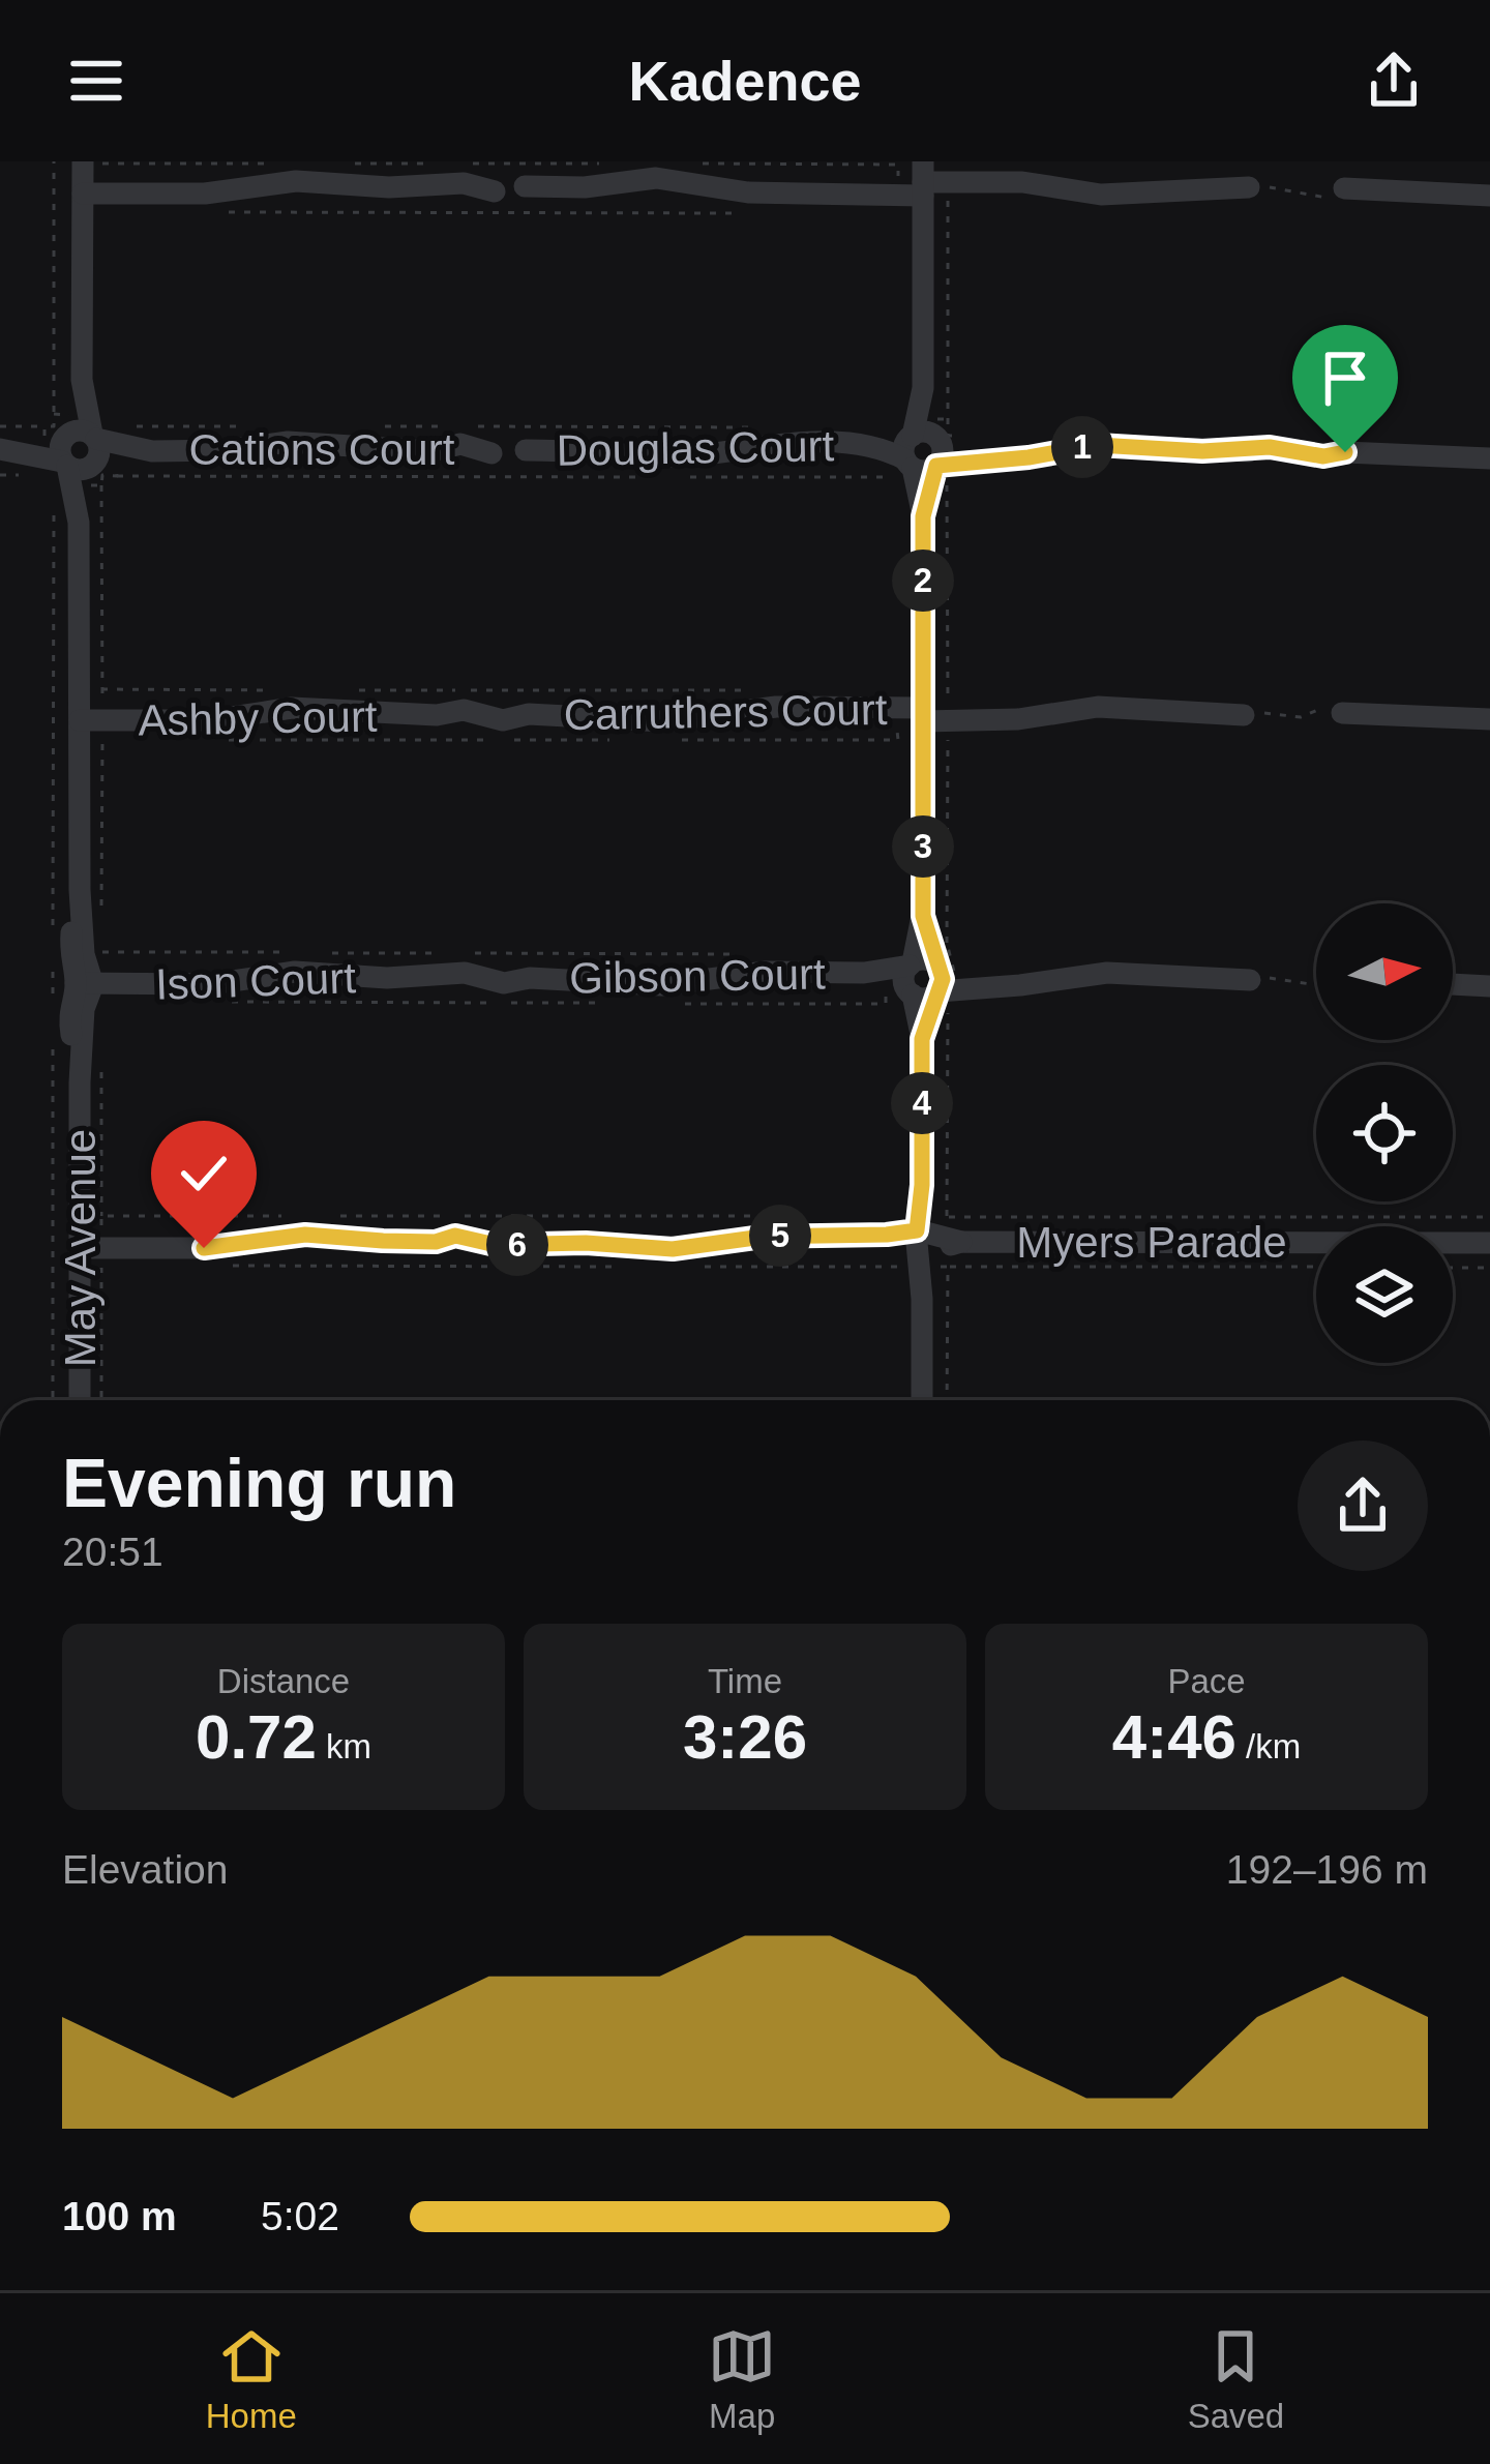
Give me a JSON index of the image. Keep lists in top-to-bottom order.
{
  "streets": {
    "street": [
      "Douglas Court",
      "Cations Court",
      "Carruthers Court",
      "Ashby Court",
      "Gibson Court",
      "Ison Court",
      "Myers Parade",
      "May Avenue"
    ]
  },
  "crossings": [
    ["Cations Court", "May Avenue"],
    ["Carruthers Court", "Ashby Court"],
    ["Ashby Court", "May Avenue"],
    ["Gibson Court", "Ison Court"],
    ["Ison Court", "May Avenue"],
    ["Myers Parade", "May Avenue"]
  ],
  "north": "right",
  "page": {
    "header": "Kadence",
    "pins": [
      "1",
      "2",
      "3",
      "4",
      "5",
      "6"
    ],
    "heading": ["Evening run", "20:51"],
    "stats": [
      ["Distance", "0.72 km"],
      ["Time", "3:26"],
      ["Pace", "4:46 /km"]
    ],
    "chart": ["Elevation", "192–196 m"],
    "list": [
      {
        "name": "100 m",
        "note": "5:02"
      }
    ],
    "tabs": ["Home", "Map", "Saved"]
  }
}
